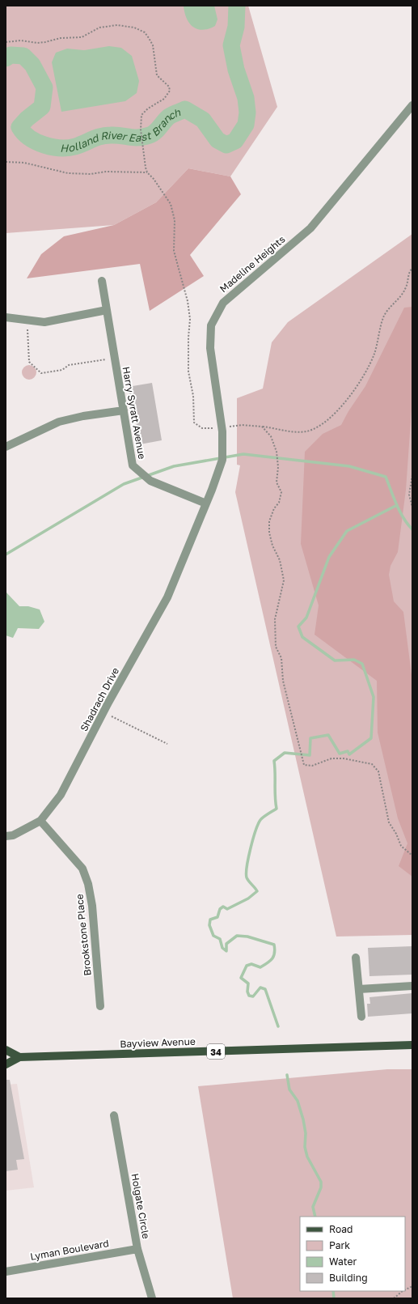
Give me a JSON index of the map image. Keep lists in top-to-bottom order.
{
  "streets": {
    "main road": ["Bayview Avenue", "34"],
    "street": [
      "Madeline Heights",
      "Harry Syratt Avenue",
      "Shadrach Drive",
      "Brookstone Place",
      "Holgate Circle",
      "Lyman Boulevard"
    ]
  },
  "crossings": [
    ["Madeline Heights", "Harry Syratt Avenue"],
    ["Madeline Heights", "Shadrach Drive"],
    ["Shadrach Drive", "Brookstone Place"],
    ["Holgate Circle", "Lyman Boulevard"]
  ],
  "water": ["Holland River East Branch"],
  "legend": [
    "Road",
    "Park",
    "Water",
    "Building"
  ]
}
